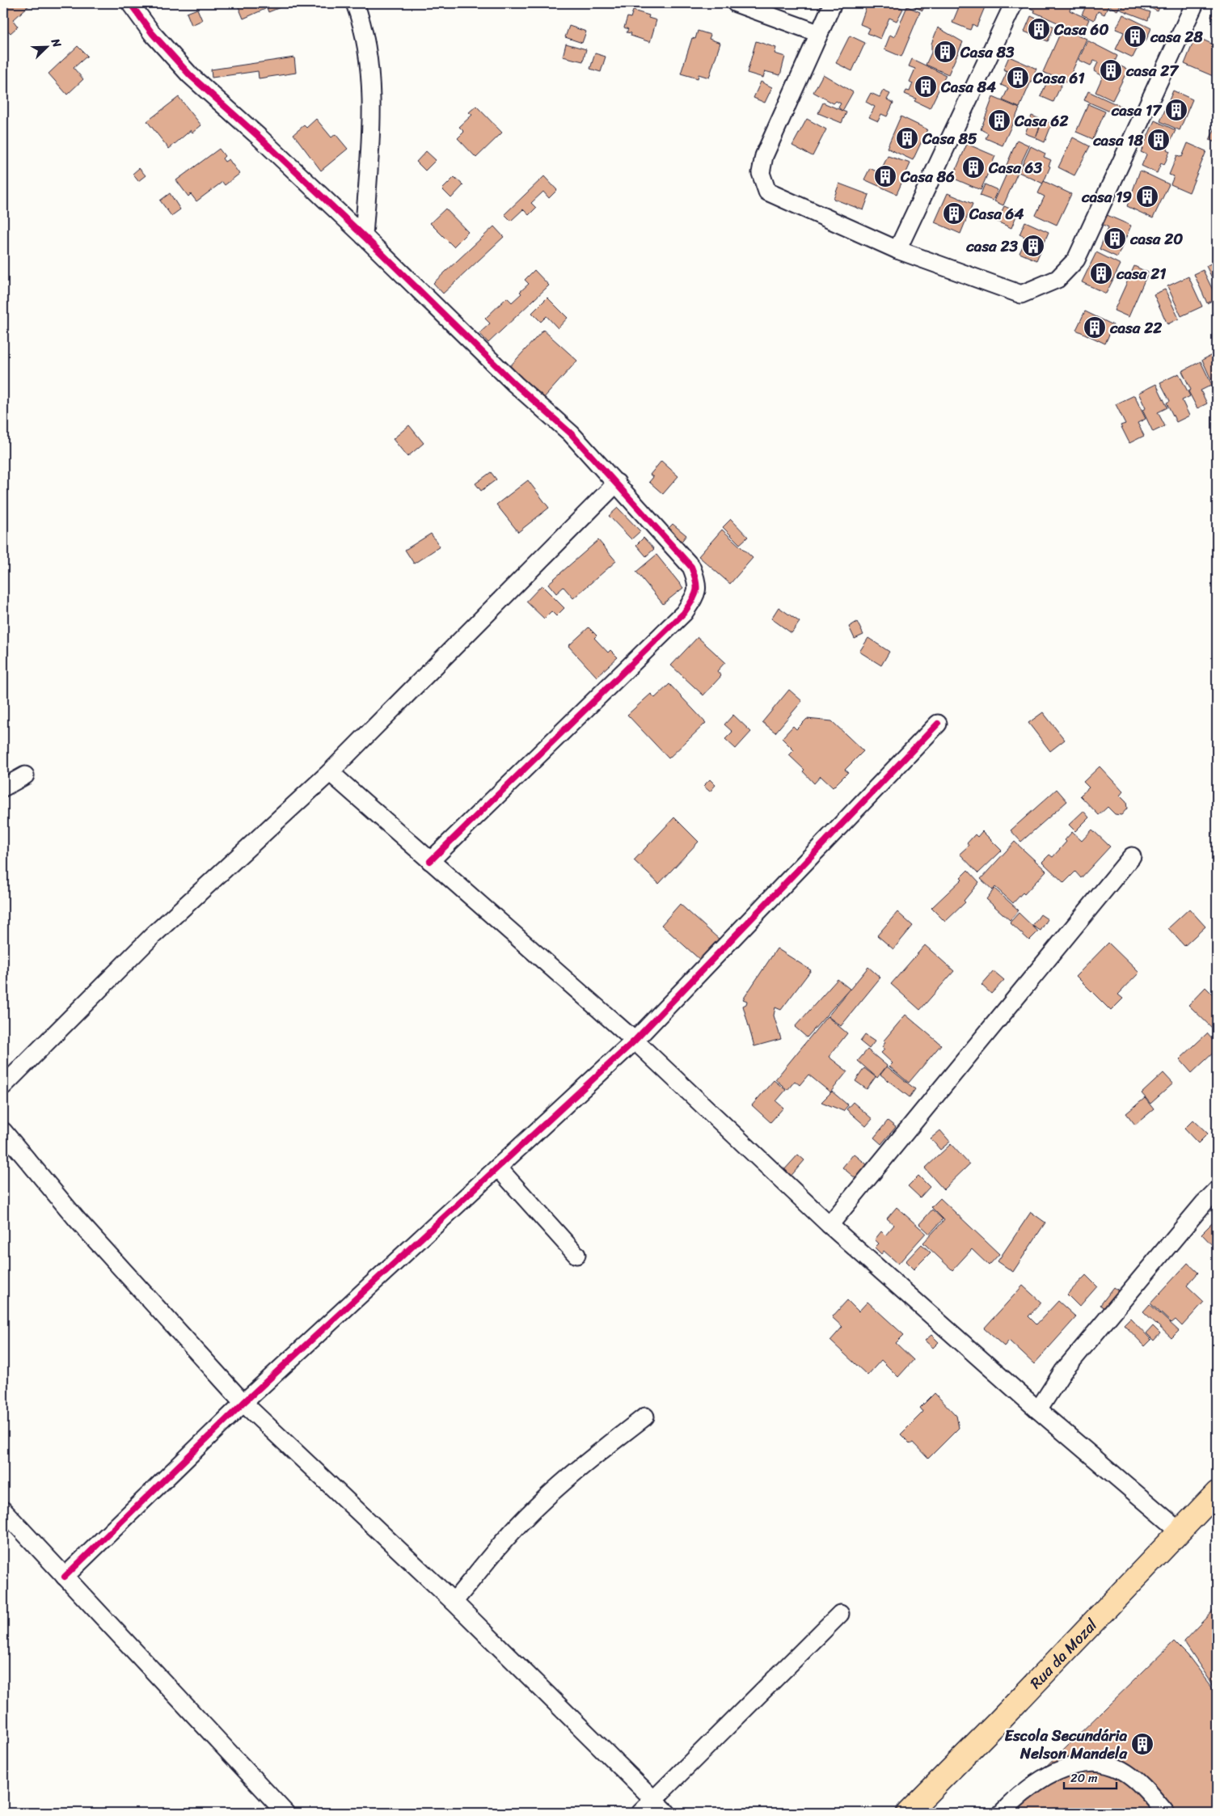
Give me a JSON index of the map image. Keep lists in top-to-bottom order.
{
  "streets": {
    "main road": ["Rua da Mozal"]
  },
  "places": {
    "building": [
      "Casa 60",
      "casa 28",
      "Casa 83",
      "casa 27",
      "Casa 61",
      "Casa 84",
      "casa 17",
      "Casa 62",
      "Casa 85",
      "casa 18",
      "Casa 63",
      "Casa 86",
      "casa 19",
      "Casa 64",
      "casa 20",
      "casa 23",
      "casa 21",
      "casa 22",
      "Escola Secundária Nelson Mandela"
    ]
  },
  "scale_bar": "20 m",
  "north": "top right"
}
